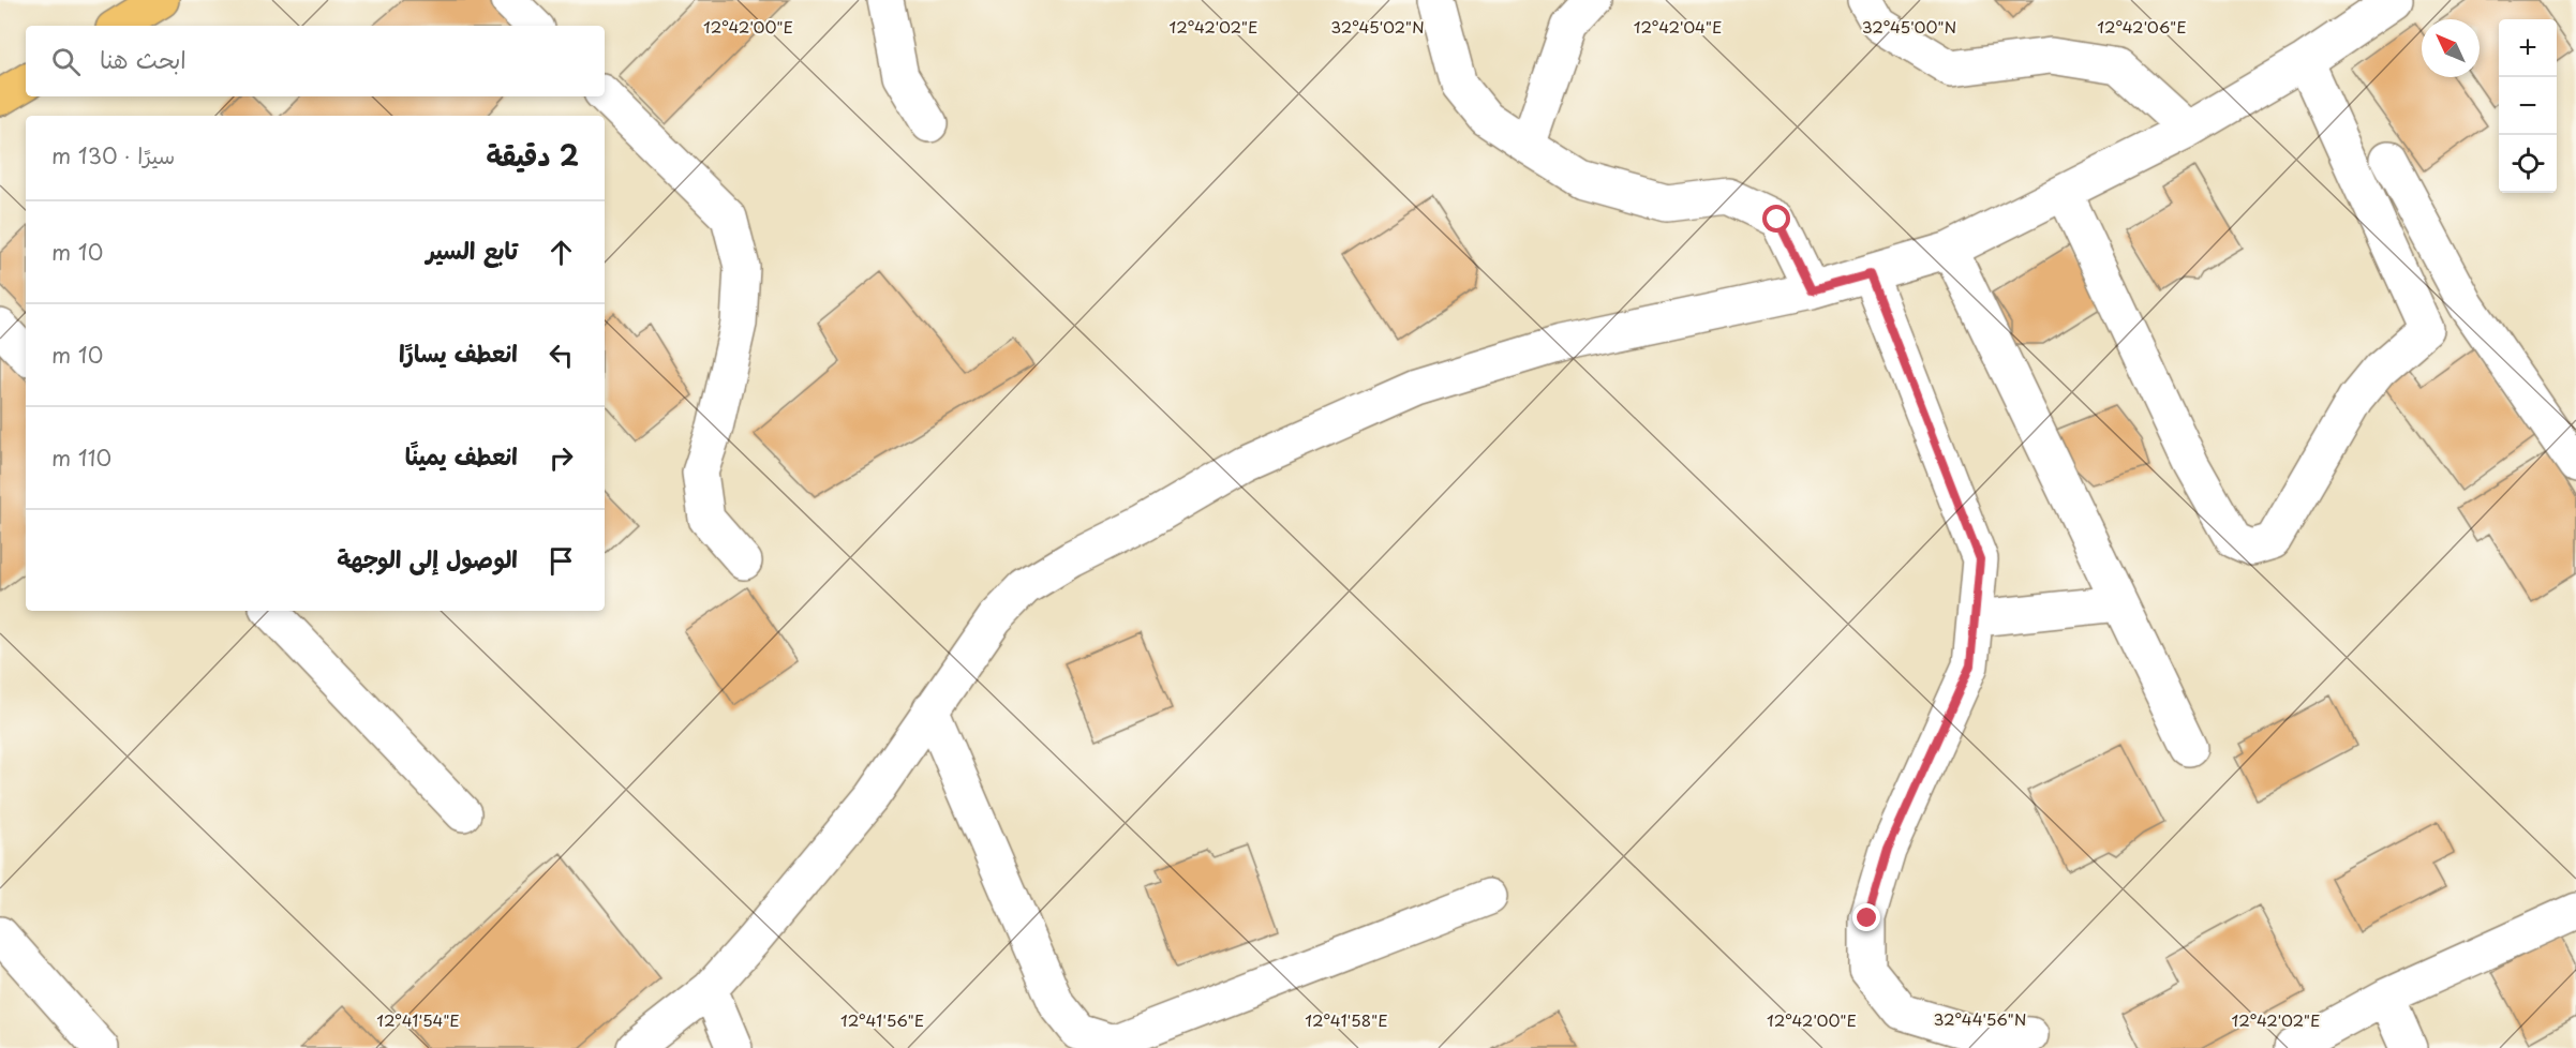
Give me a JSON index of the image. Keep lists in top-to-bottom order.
{
  "north": "top left",
  "page": {
    "map_buttons": ["+", "−"],
    "search": "ابحث هنا",
    "heading": ["2 دقيقة", "سيرًا · 130 m"],
    "list": [
      ["تابع السير", "10 m"],
      ["انعطف يسارًا", "10 m"],
      ["انعطف يمينًا", "110 m"],
      "الوصول إلى الوجهة"
    ]
  },
  "coordinates": [
    "12°42'00\"E",
    "12°42'02\"E",
    "12°42'04\"E",
    "12°42'06\"E",
    "32°45'00\"N",
    "32°45'02\"N",
    "32°44'56\"N",
    "12°41'54\"E",
    "12°41'56\"E",
    "12°41'58\"E"
  ]
}
